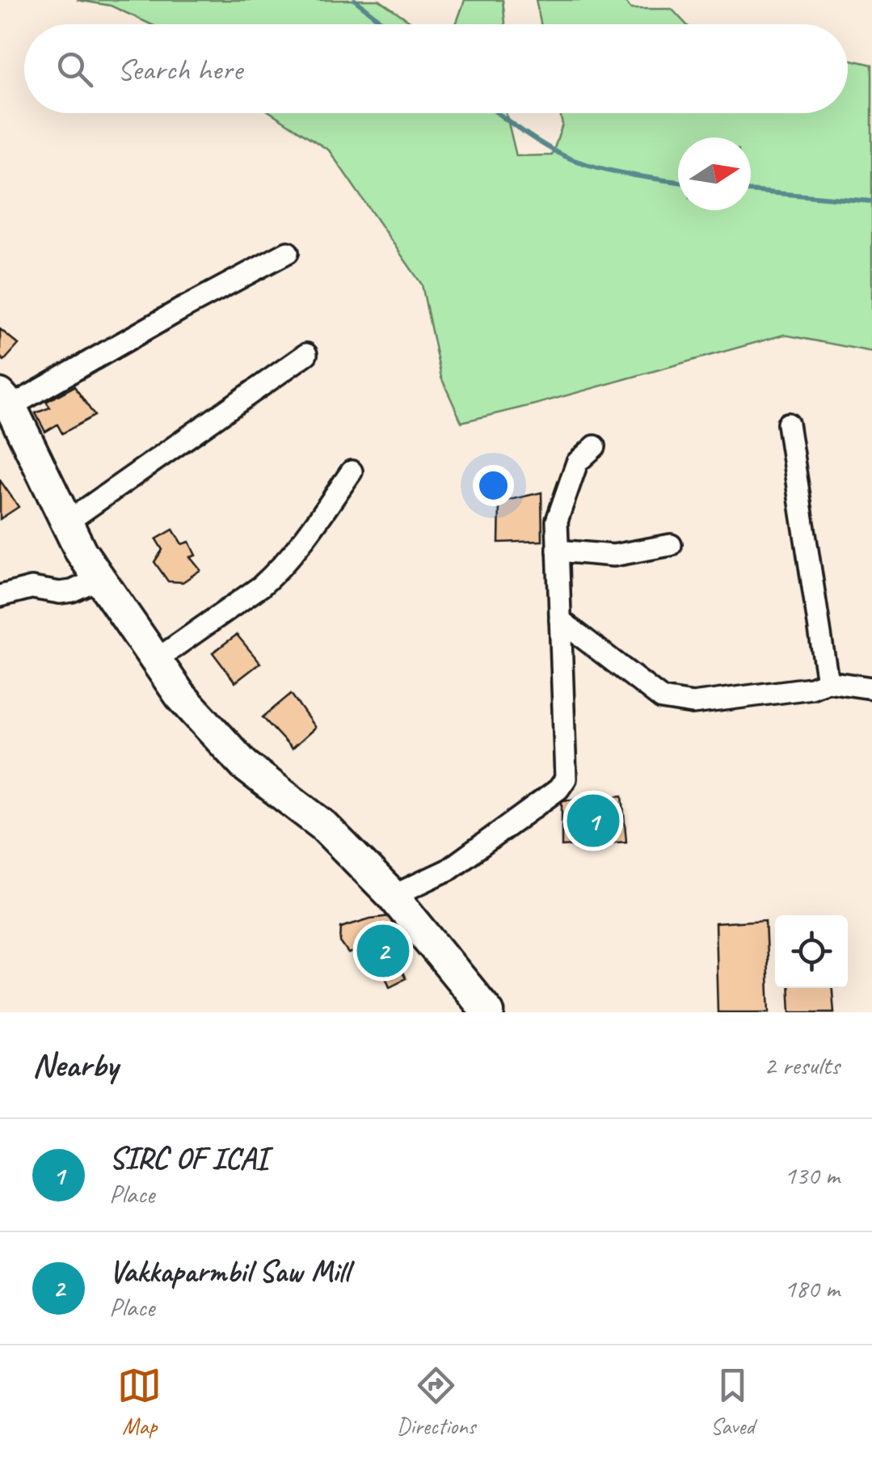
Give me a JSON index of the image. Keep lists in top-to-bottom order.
{
  "north": "right",
  "page": {
    "search": "Search here",
    "pins": ["1", "2"],
    "heading": ["Nearby", "2 results"],
    "list": [
      {
        "mark": "1",
        "name": "SIRC OF ICAI",
        "note": "Place",
        "value": "130 m"
      },
      {
        "mark": "2",
        "name": "Vakkaparmbil Saw Mill",
        "note": "Place",
        "value": "180 m"
      }
    ],
    "nav": ["Map", "Directions", "Saved"]
  }
}
